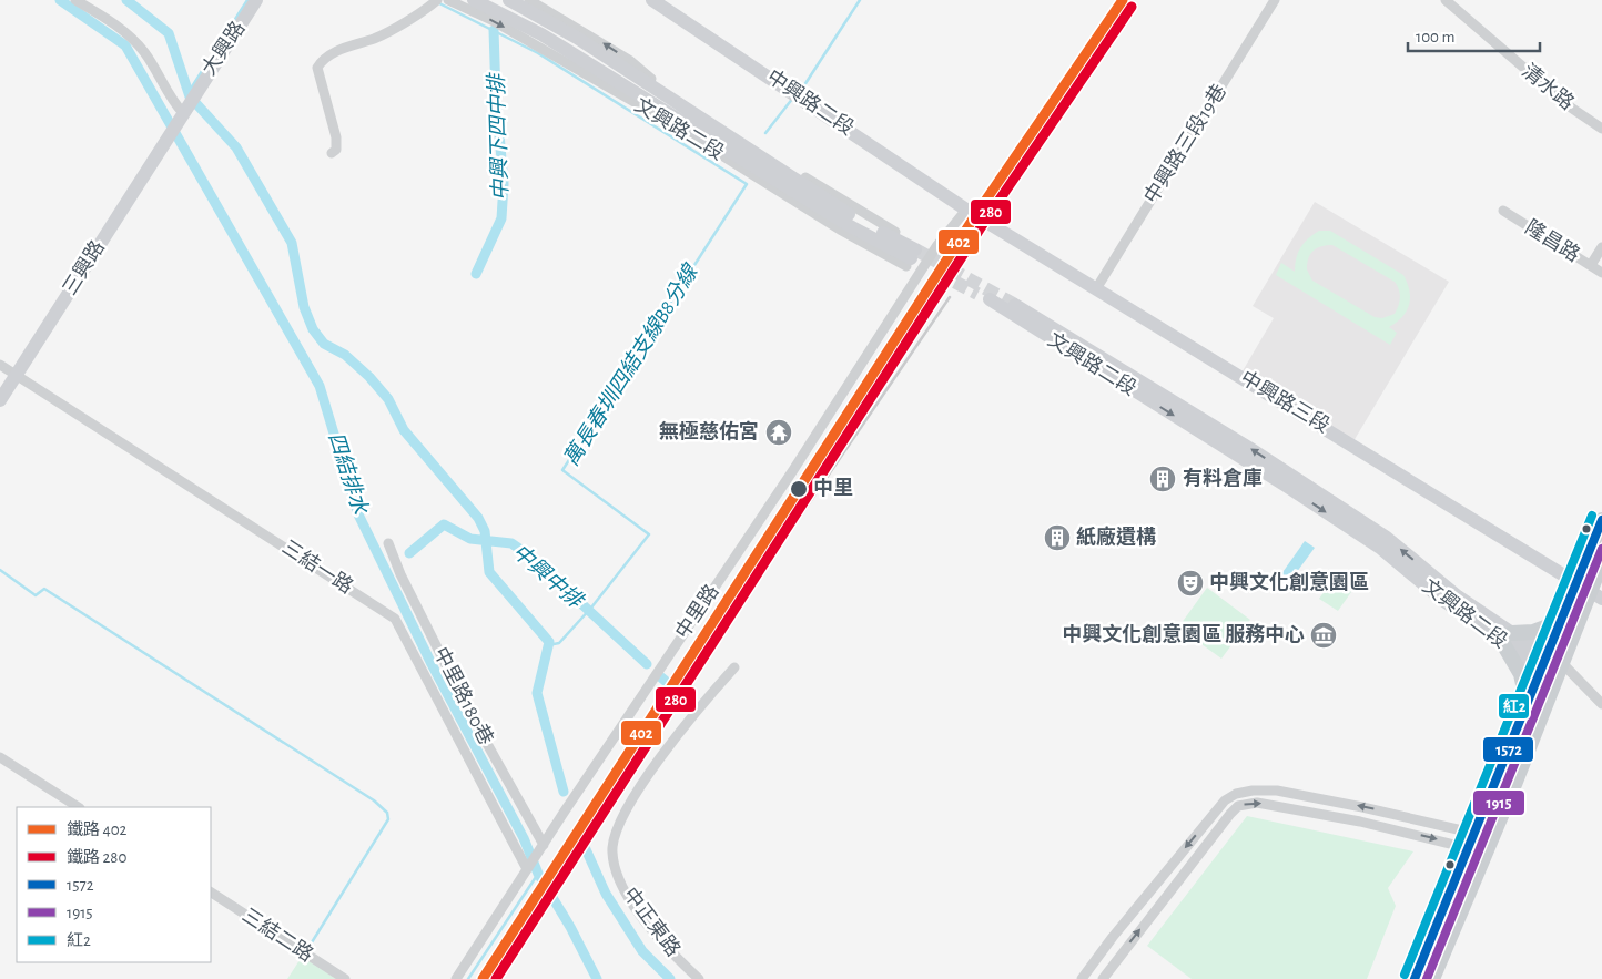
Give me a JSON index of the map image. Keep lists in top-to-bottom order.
{
  "streets": {
    "street": [
      "大興路",
      "清水路",
      "中興路二段",
      "文興路二段",
      "中興路三段19巷",
      "隆昌路",
      "三興路",
      "中興路三段",
      "三結一路",
      "中里路",
      "中里路180巷",
      "中正東路",
      "三結二路"
    ]
  },
  "crossings": [
    ["大興路", "三興路"],
    ["中興路二段", "中興路三段"],
    ["中興路二段", "中里路"],
    ["中興路三段19巷", "中興路三段"],
    ["三興路", "三結一路"],
    ["中興路三段", "中里路"],
    ["三結一路", "中里路"],
    ["中里路", "中里路180巷"]
  ],
  "water": [
    "中興下四中排",
    "萬長春圳四結支線B8分線",
    "四結排水",
    "中興中排"
  ],
  "places": {
    "temple": ["無極慈佑宮"],
    "building": ["有料倉庫", "紙廠遺構"],
    "other": ["中里"],
    "theatre": ["中興文化創意園區"],
    "museum": ["中興文化創意園區 服務中心"]
  },
  "lines": [
    "rail line 402",
    "rail line 280",
    "transit line 紅2",
    "transit line 1572",
    "transit line 1915"
  ],
  "legend": [
    "鐵路 402",
    "鐵路 280",
    "1572",
    "1915",
    "紅2"
  ],
  "scale_bar": "100 m"
}
